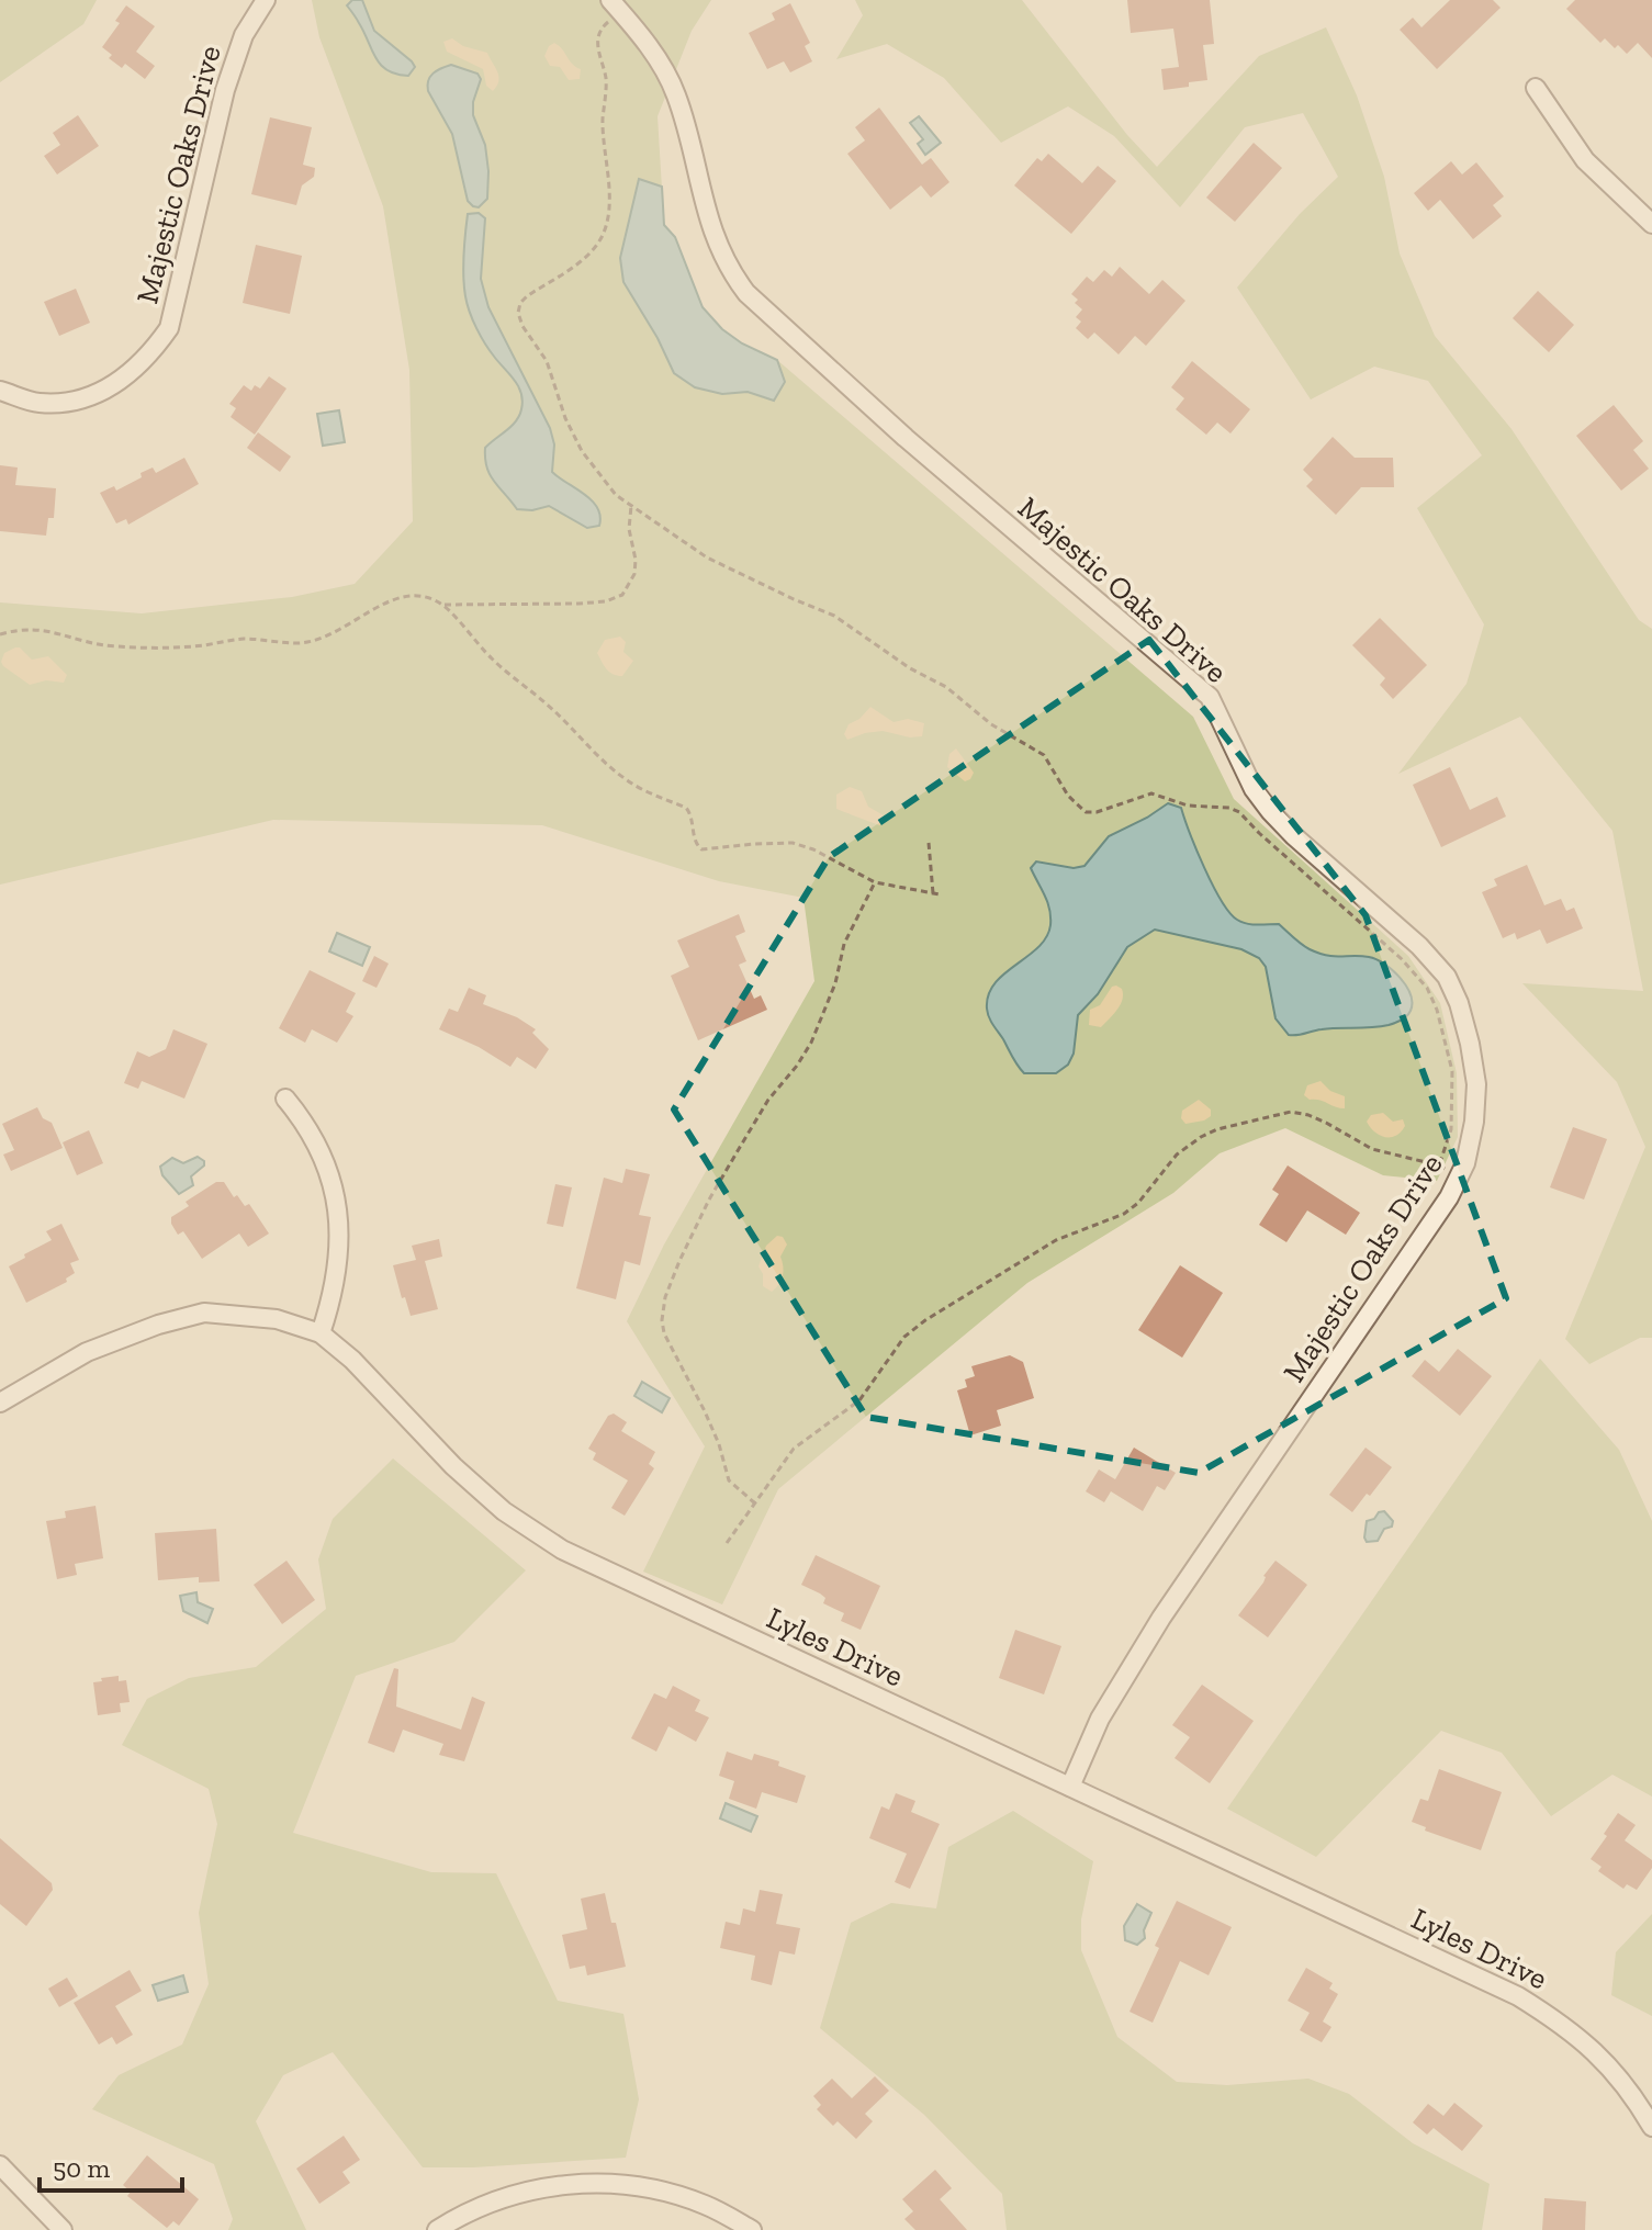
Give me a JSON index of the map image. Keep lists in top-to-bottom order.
{
  "streets": {
    "street": ["Majestic Oaks Drive", "Lyles Drive"]
  },
  "crossings": [
    ["Majestic Oaks Drive", "Lyles Drive"]
  ],
  "scale_bar": "50 m"
}
